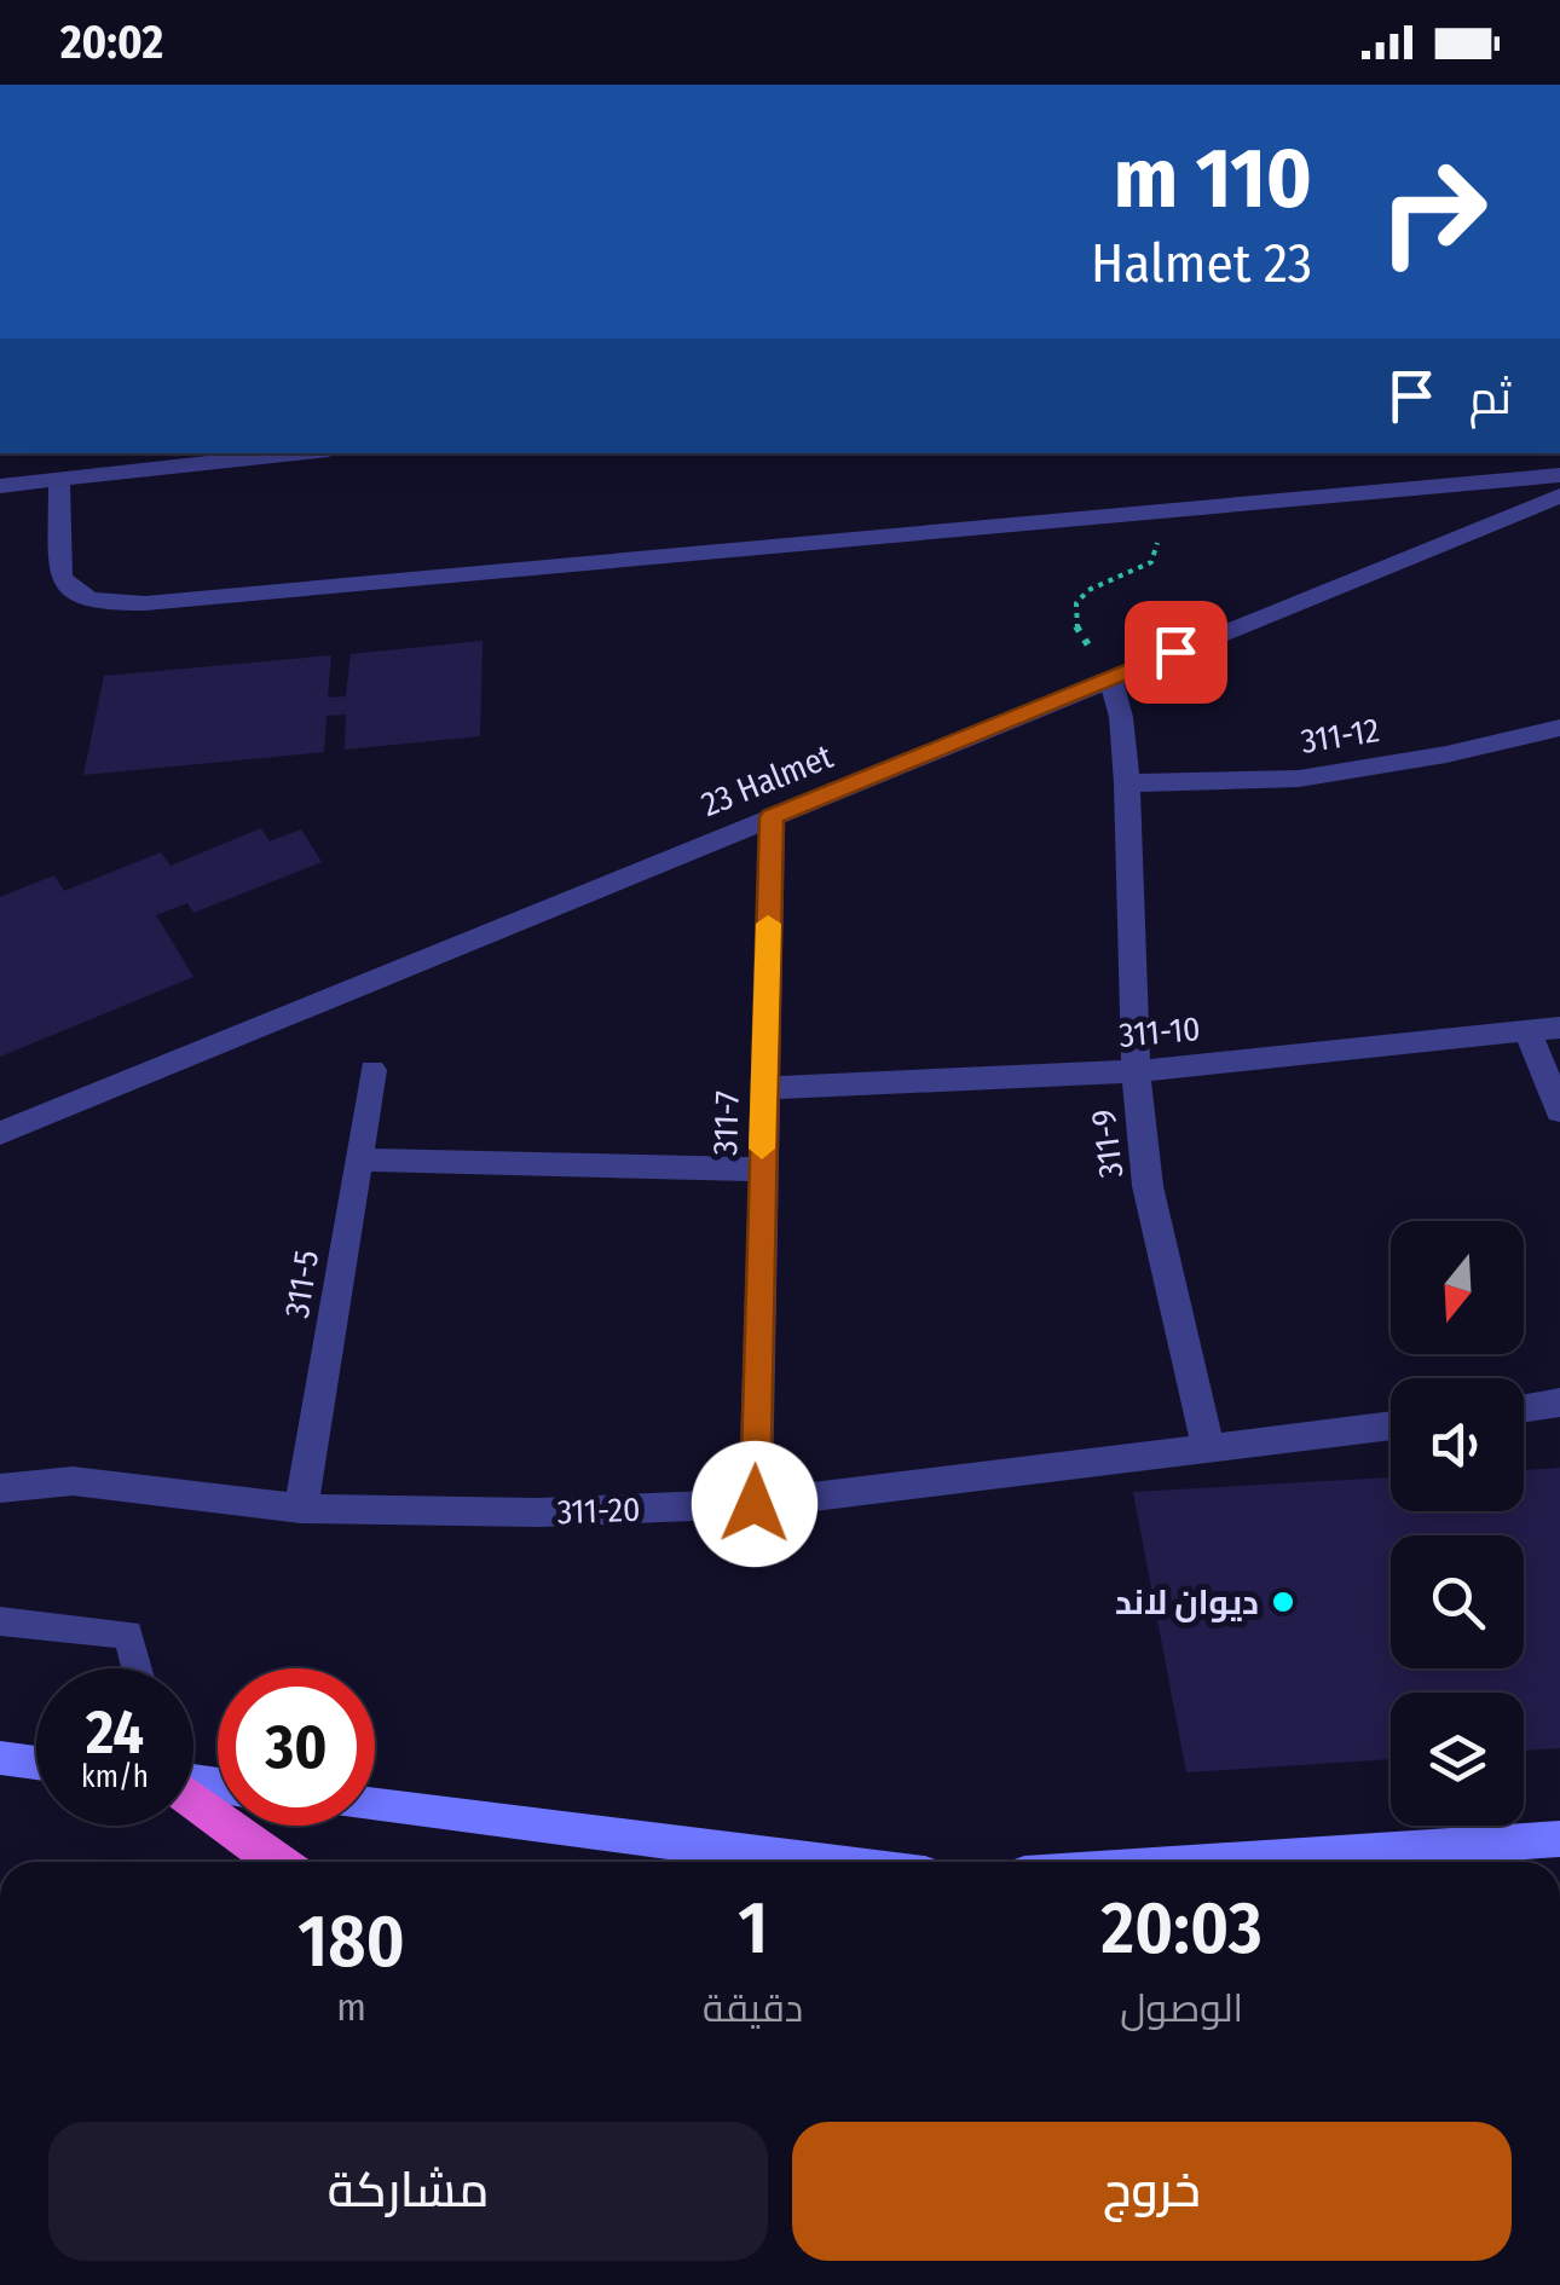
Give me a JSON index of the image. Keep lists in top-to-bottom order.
{
  "streets": {
    "street": [
      "311-12",
      "23 Halmet",
      "311-10",
      "311-7",
      "311-9",
      "311-5",
      "311-20"
    ]
  },
  "crossings": [
    ["311-12", "311-9"],
    ["23 Halmet", "311-7"],
    ["23 Halmet", "311-9"],
    ["311-10", "311-7"],
    ["311-10", "311-9"],
    ["311-7", "311-20"],
    ["311-9", "311-20"],
    ["311-5", "311-20"]
  ],
  "places": ["دیوان لاند"],
  "north": "bottom",
  "page": {
    "status": "20:02",
    "turn": ["110 m", "23 Halmet"],
    "then": "ثم",
    "speed": "24 km/h",
    "limit": "30",
    "eta": [
      "20:03",
      "الوصول",
      "1",
      "دقيقة",
      "180",
      "m"
    ],
    "buttons": ["خروج", "مشاركة"]
  }
}
